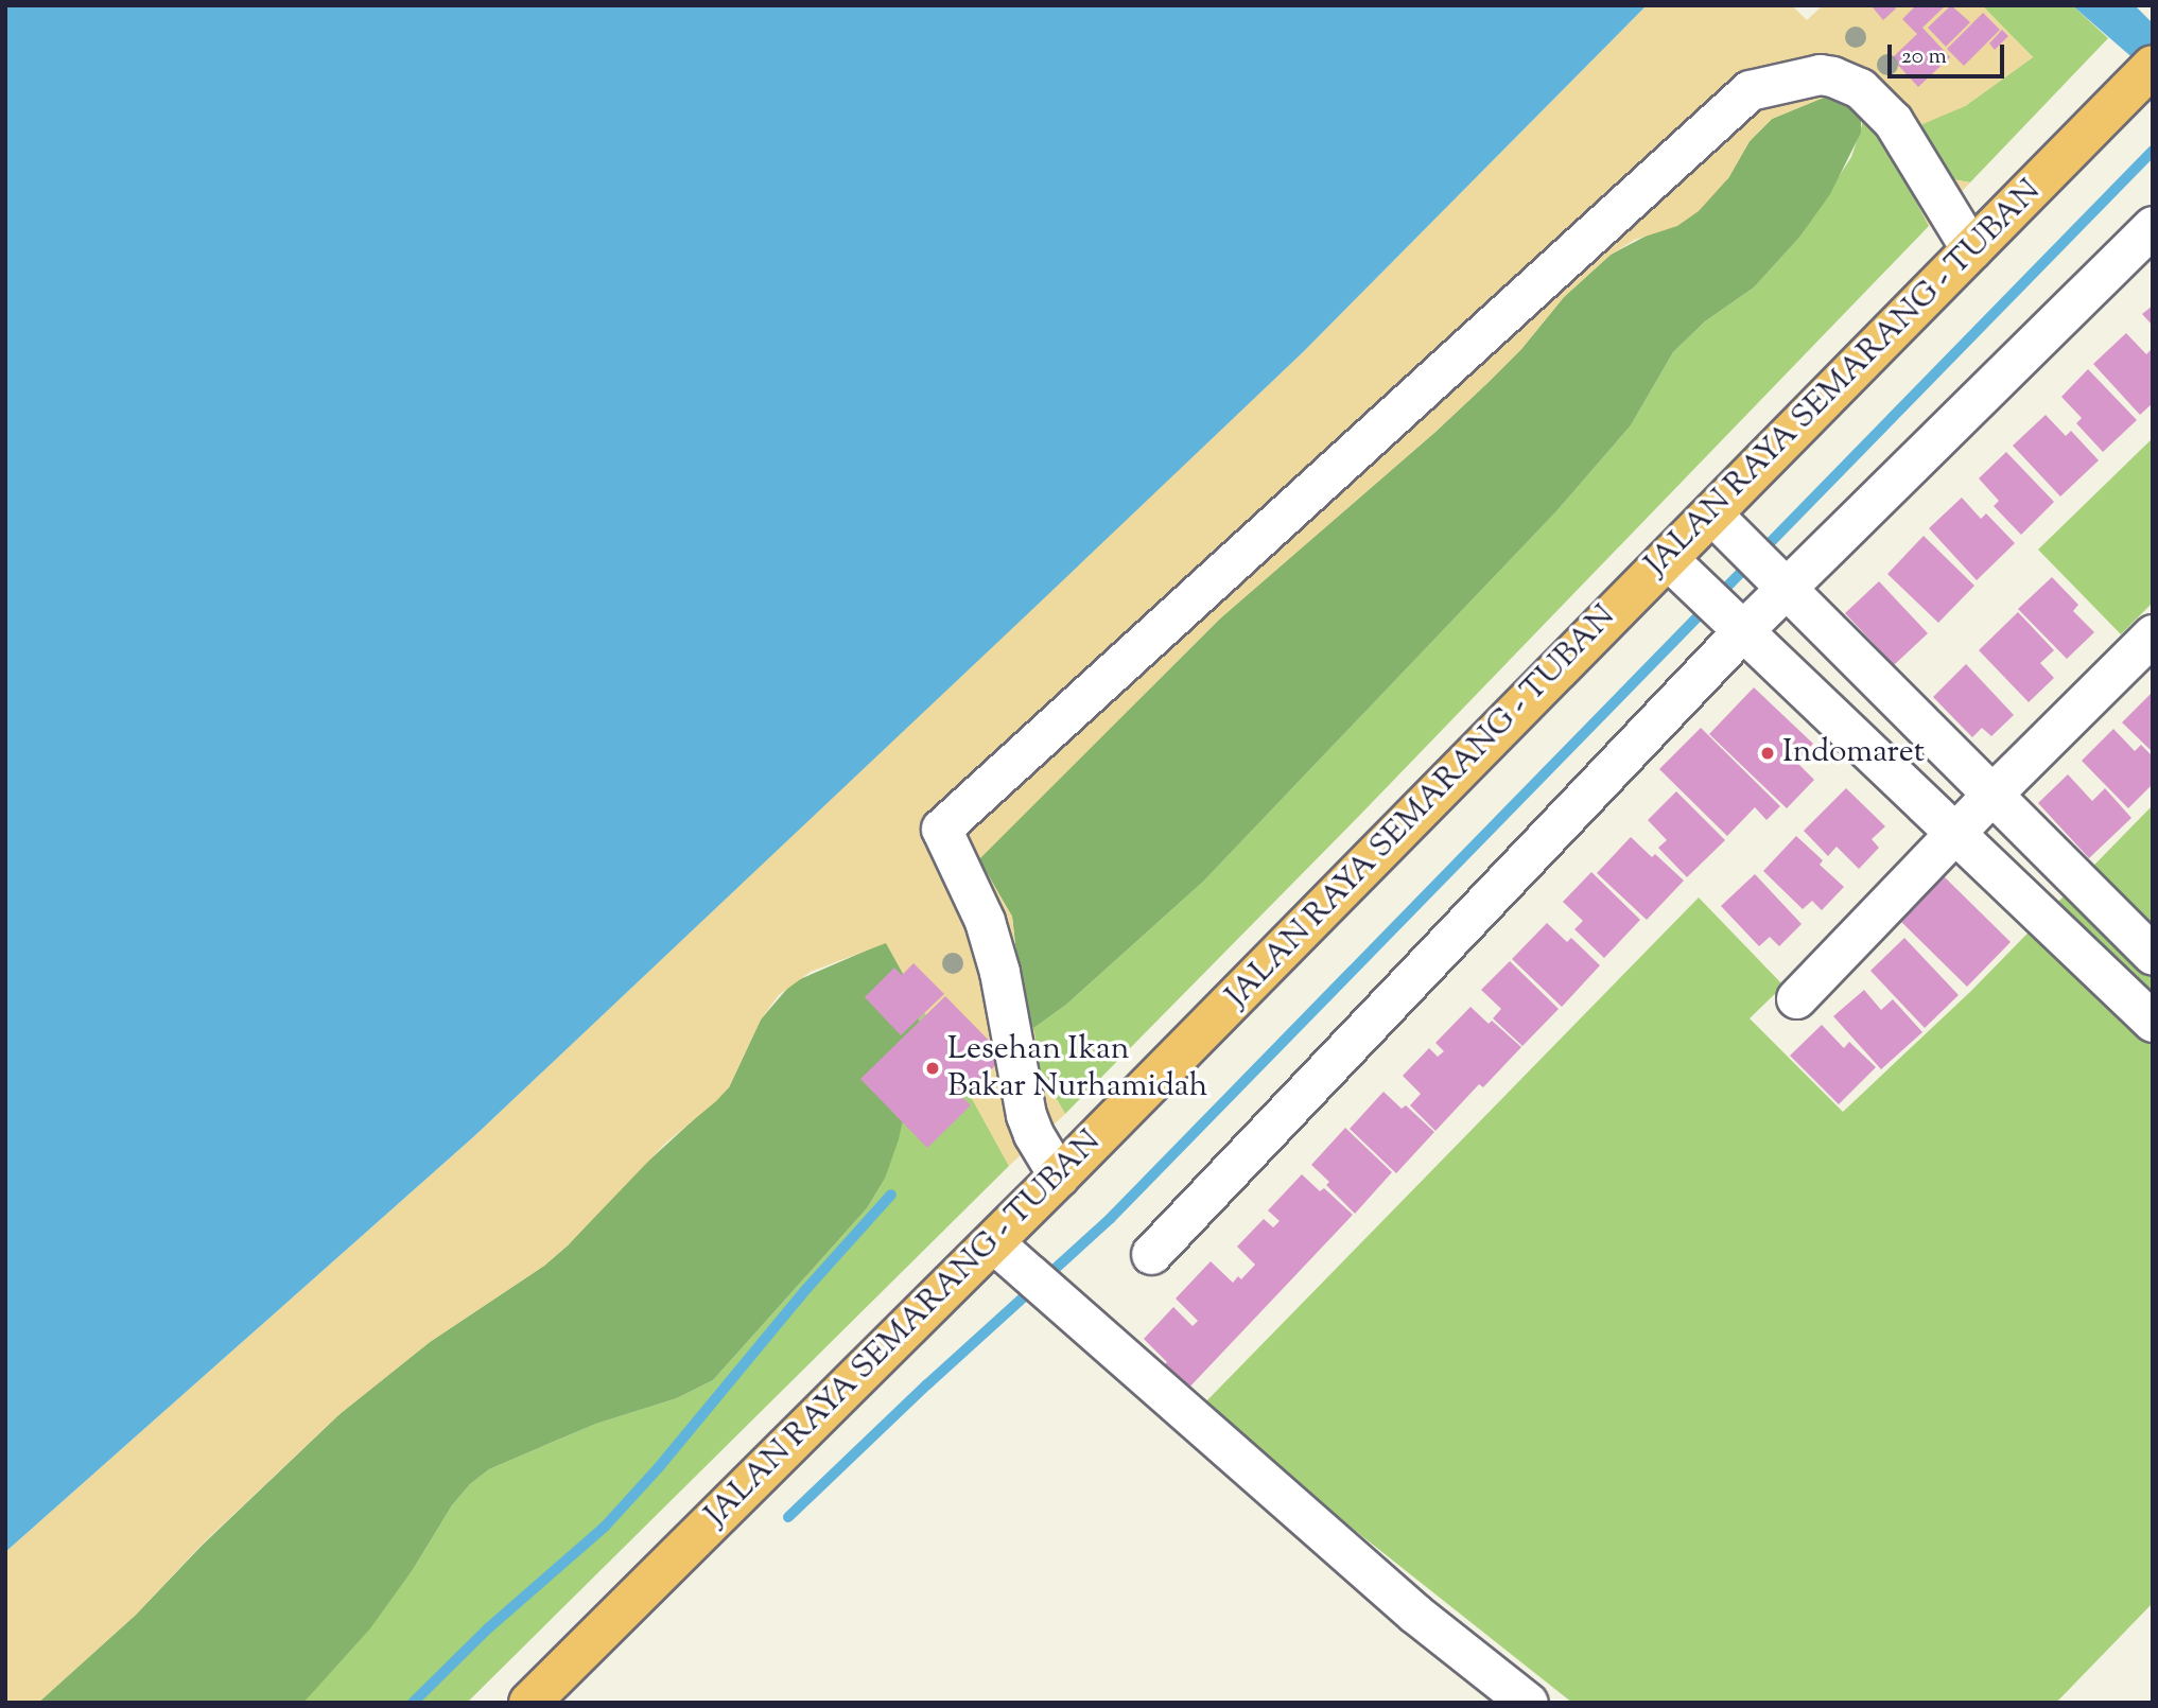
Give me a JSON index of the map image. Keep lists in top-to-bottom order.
{
  "streets": {
    "highway": ["JALAN RAYA SEMARANG - TUBAN"]
  },
  "places": ["Indomaret", "Lesehan Ikan Bakar Nurhamidah"],
  "scale_bar": "20 m"
}
